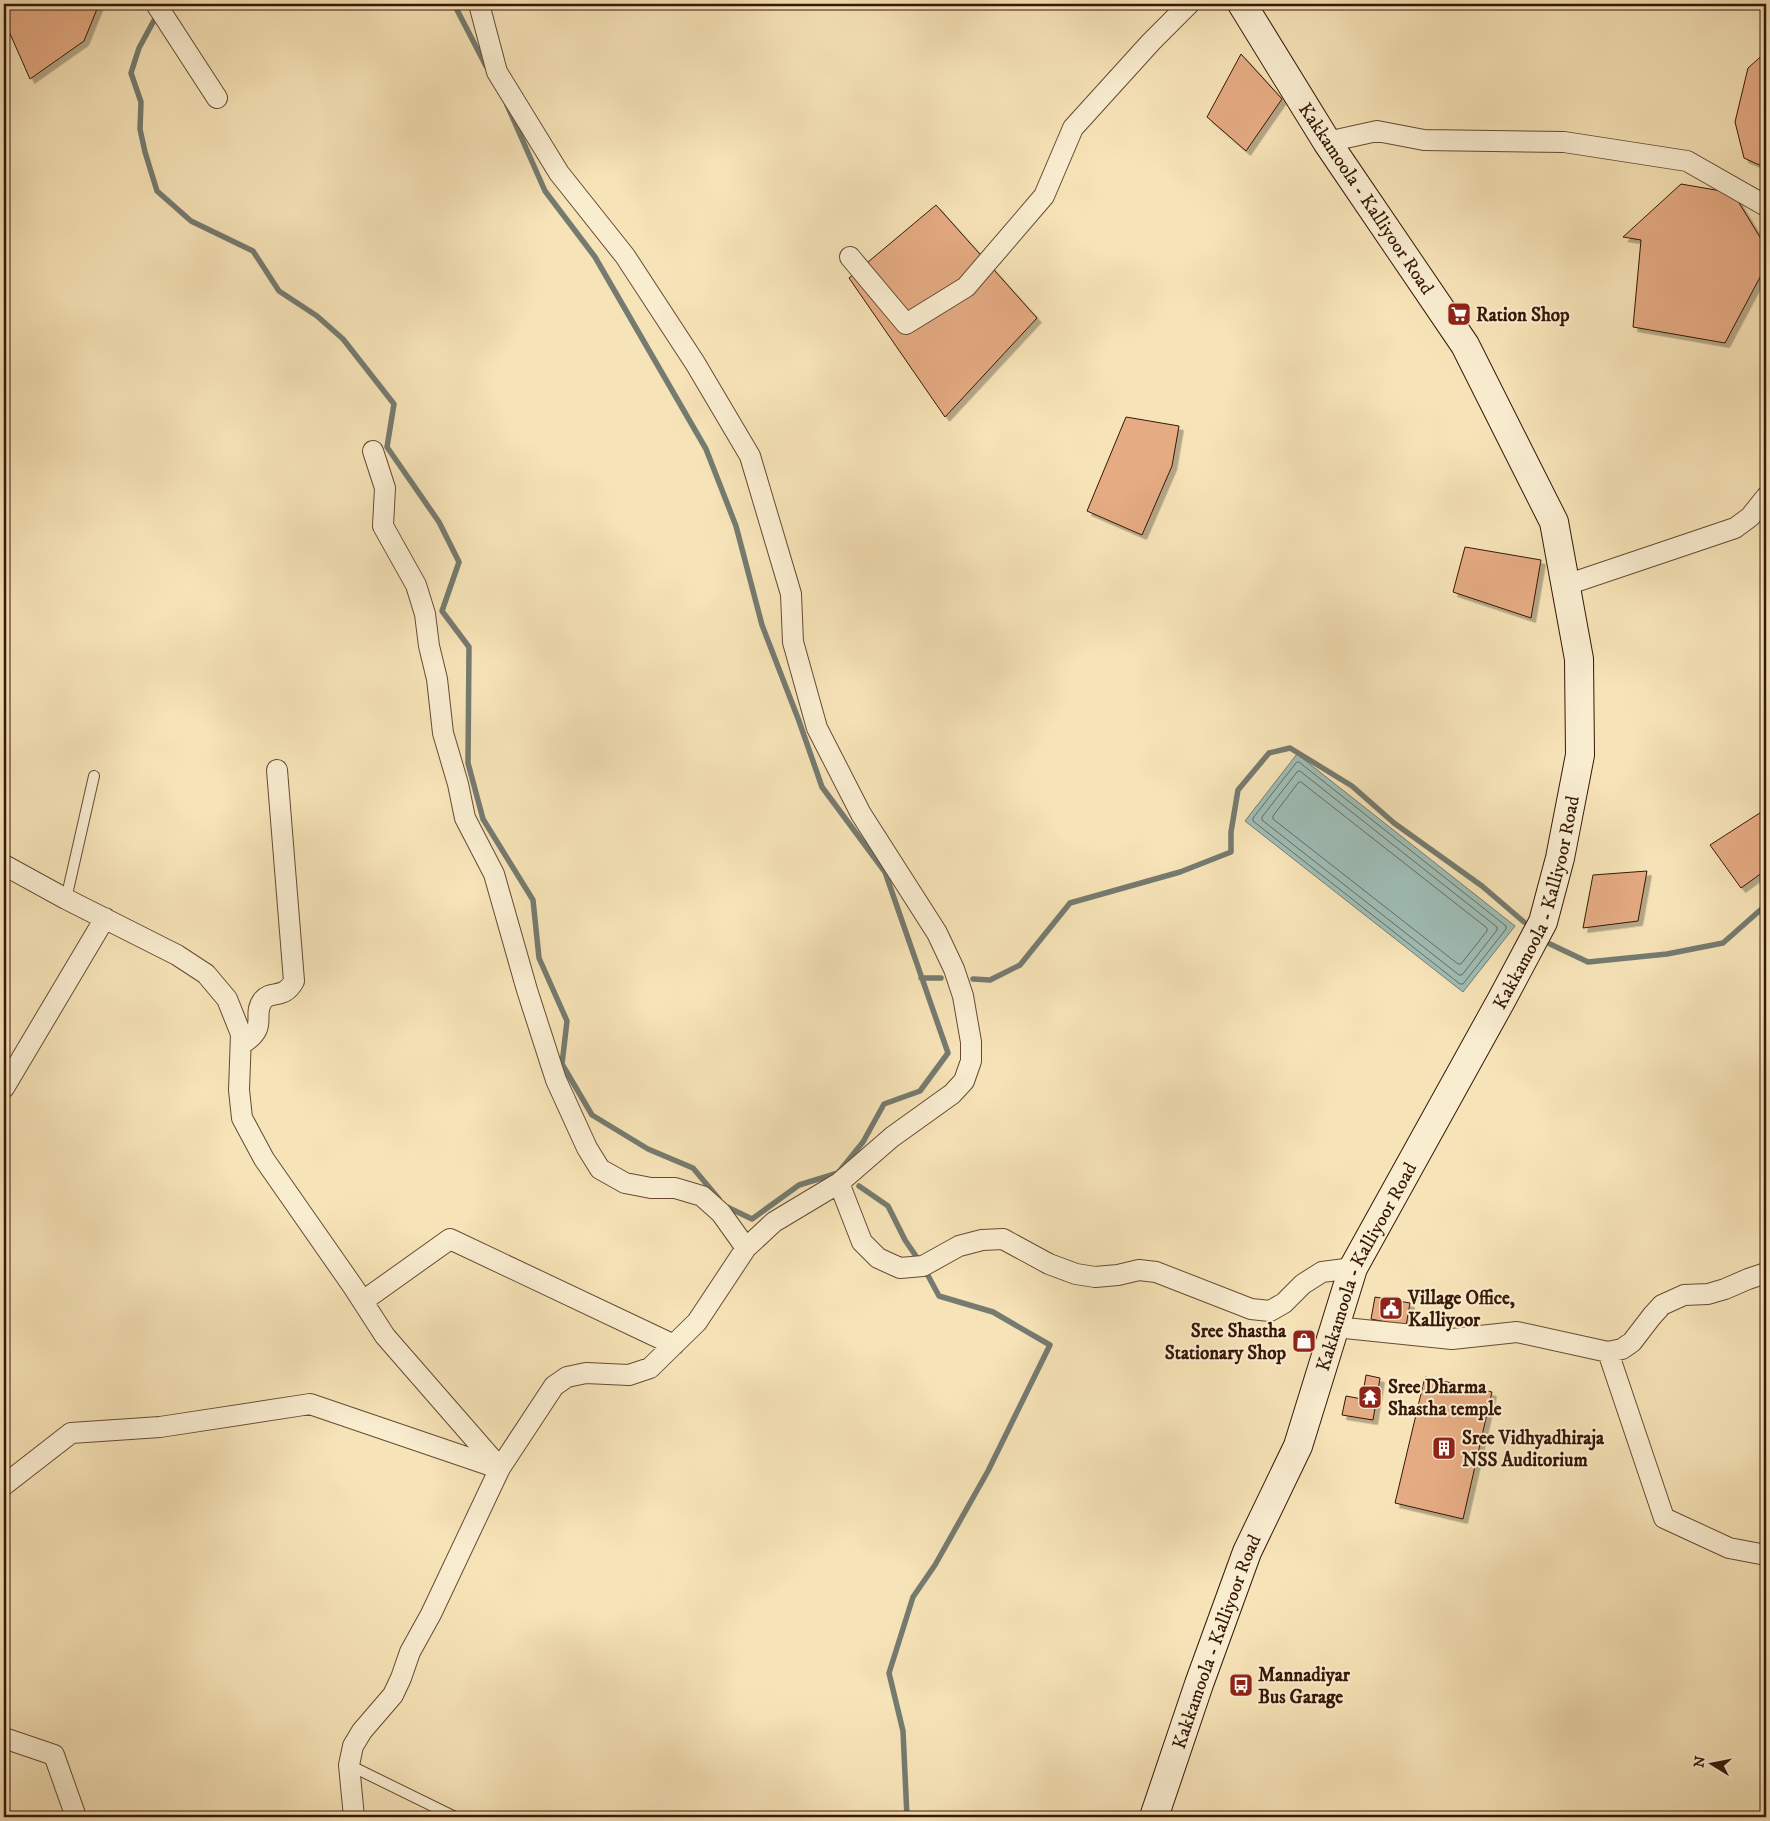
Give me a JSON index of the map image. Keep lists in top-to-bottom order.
{
  "streets": {
    "main road": ["Kakkamoola - Kalliyoor Road"]
  },
  "places": {
    "supermarket": ["Ration Shop"],
    "public building": ["Village Office, Kalliyoor"],
    "shop": ["Sree Shastha Stationary Shop"],
    "temple": ["Sree Dharma Shastha temple"],
    "building": ["Sree Vidhyadhiraja NSS Auditorium"],
    "bus stop": ["Mannadiyar Bus Garage"]
  },
  "north": "left"
}
